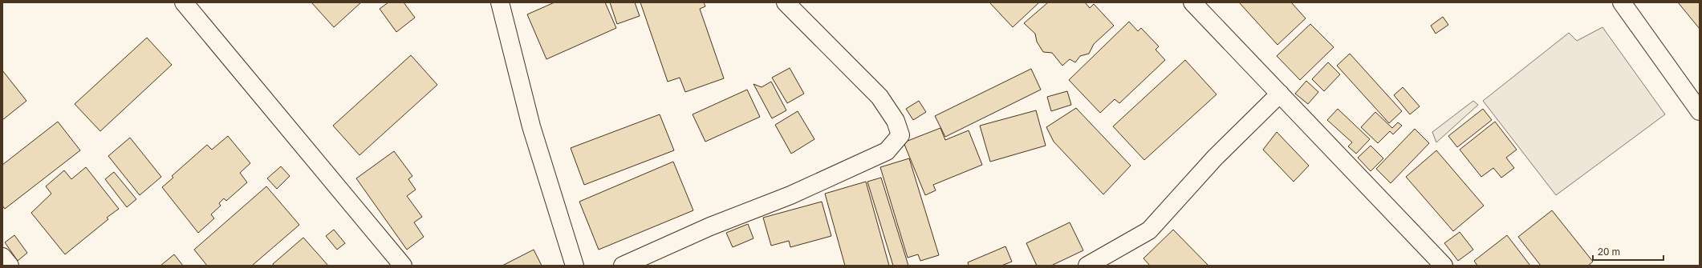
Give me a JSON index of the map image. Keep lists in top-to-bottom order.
{
  "scale_bar": "20 m"
}
